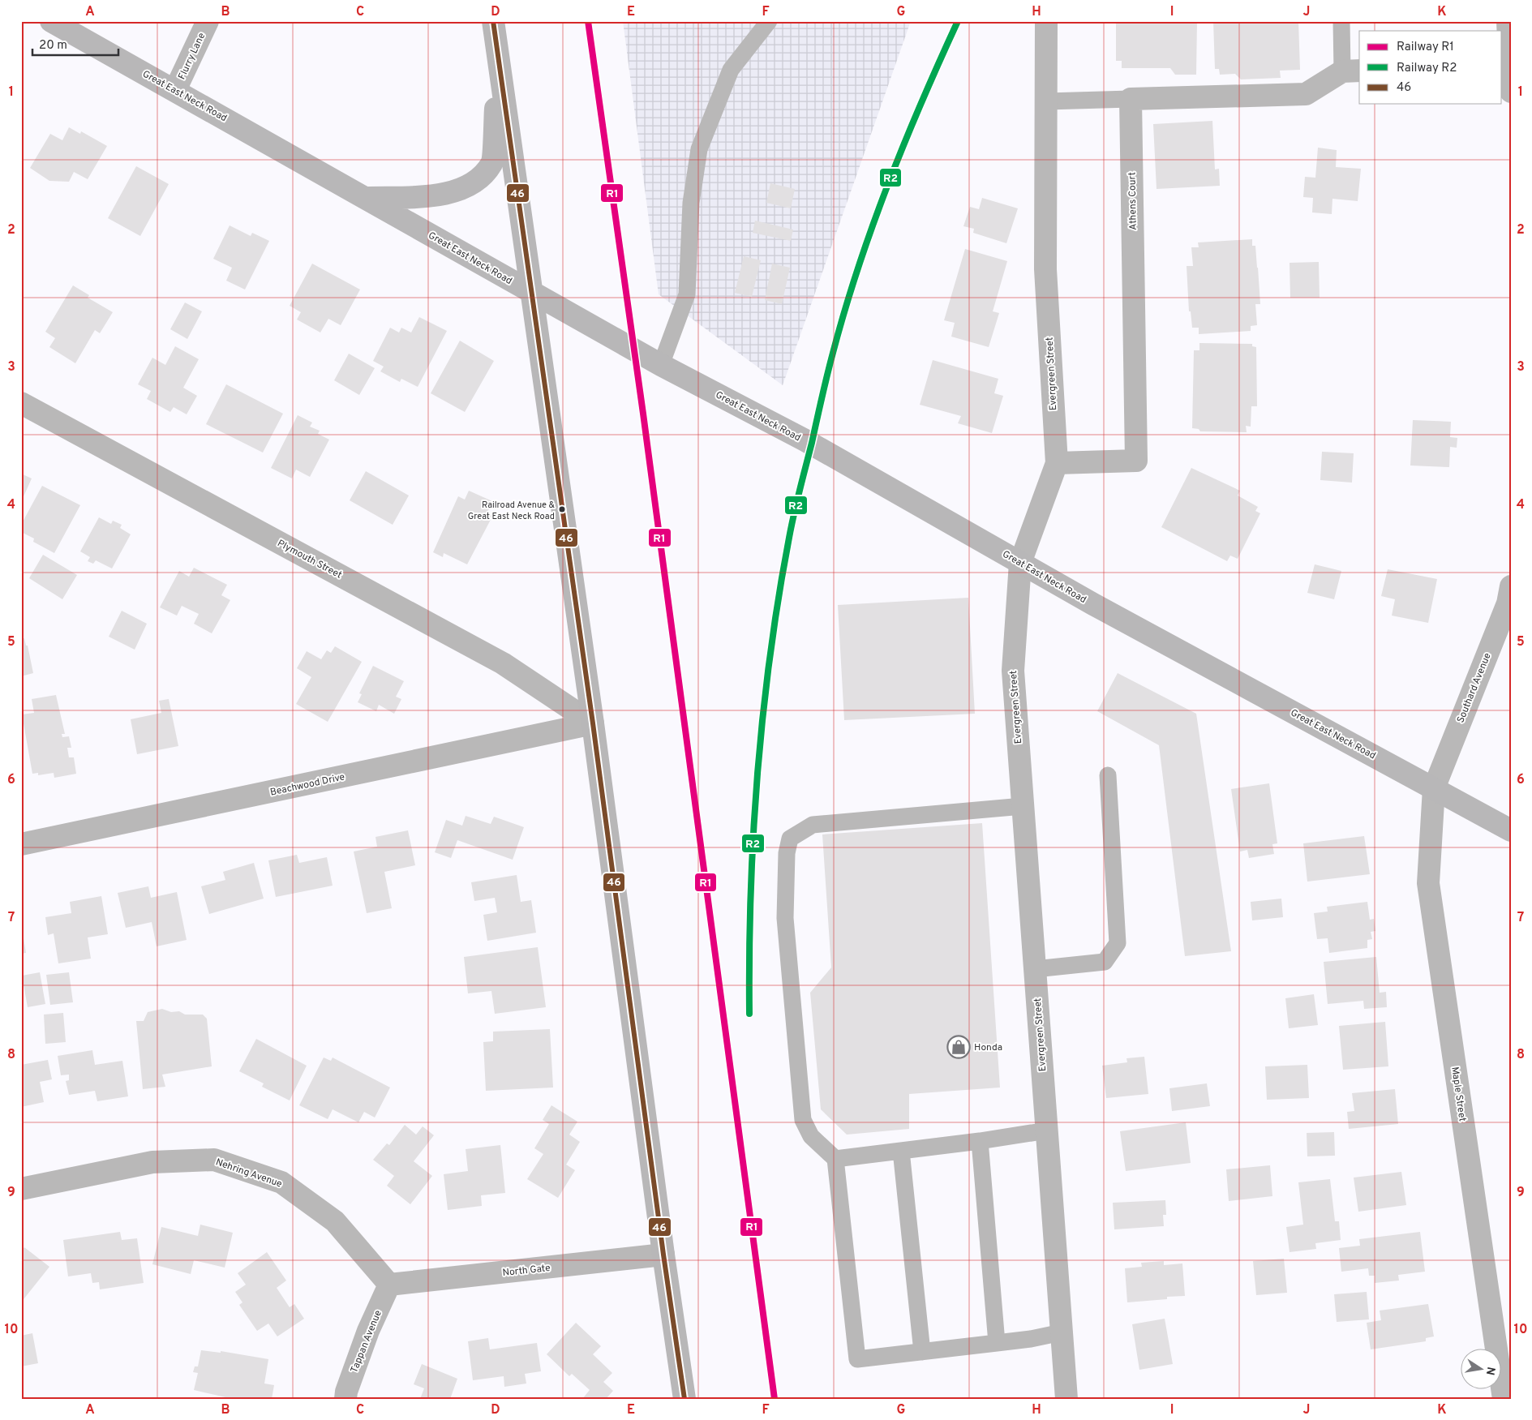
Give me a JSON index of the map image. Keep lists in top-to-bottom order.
{
  "streets": {
    "main road": ["Great East Neck Road"],
    "street": [
      "Flurry Lane",
      "Athens Court",
      "Evergreen Street",
      "Plymouth Street",
      "Southard Avenue",
      "Beachwood Drive",
      "Maple Street",
      "Nehring Avenue",
      "North Gate",
      "Tappan Avenue"
    ]
  },
  "crossings": [
    ["Flurry Lane", "Great East Neck Road"],
    ["Great East Neck Road", "Evergreen Street"],
    ["Great East Neck Road", "Southard Avenue"],
    ["Great East Neck Road", "Maple Street"],
    ["Athens Court", "Evergreen Street"],
    ["Plymouth Street", "Beachwood Drive"],
    ["Southard Avenue", "Maple Street"],
    ["Nehring Avenue", "North Gate"],
    ["Nehring Avenue", "Tappan Avenue"],
    ["North Gate", "Tappan Avenue"]
  ],
  "places": {
    "other": ["Railroad Avenue & Great East Neck Road"],
    "shop": ["Honda"]
  },
  "lines": ["rail line R1", "rail line R2", "transit line 46"],
  "legend": ["Railway R1", "Railway R2", "46"],
  "scale_bar": "20 m",
  "north": "right",
  "grid": {
    "columns": [
      "A",
      "B",
      "C",
      "D",
      "E",
      "F",
      "G",
      "H",
      "I",
      "J",
      "K"
    ],
    "rows": [
      "1",
      "2",
      "3",
      "4",
      "5",
      "6",
      "7",
      "8",
      "9",
      "10"
    ]
  }
}
